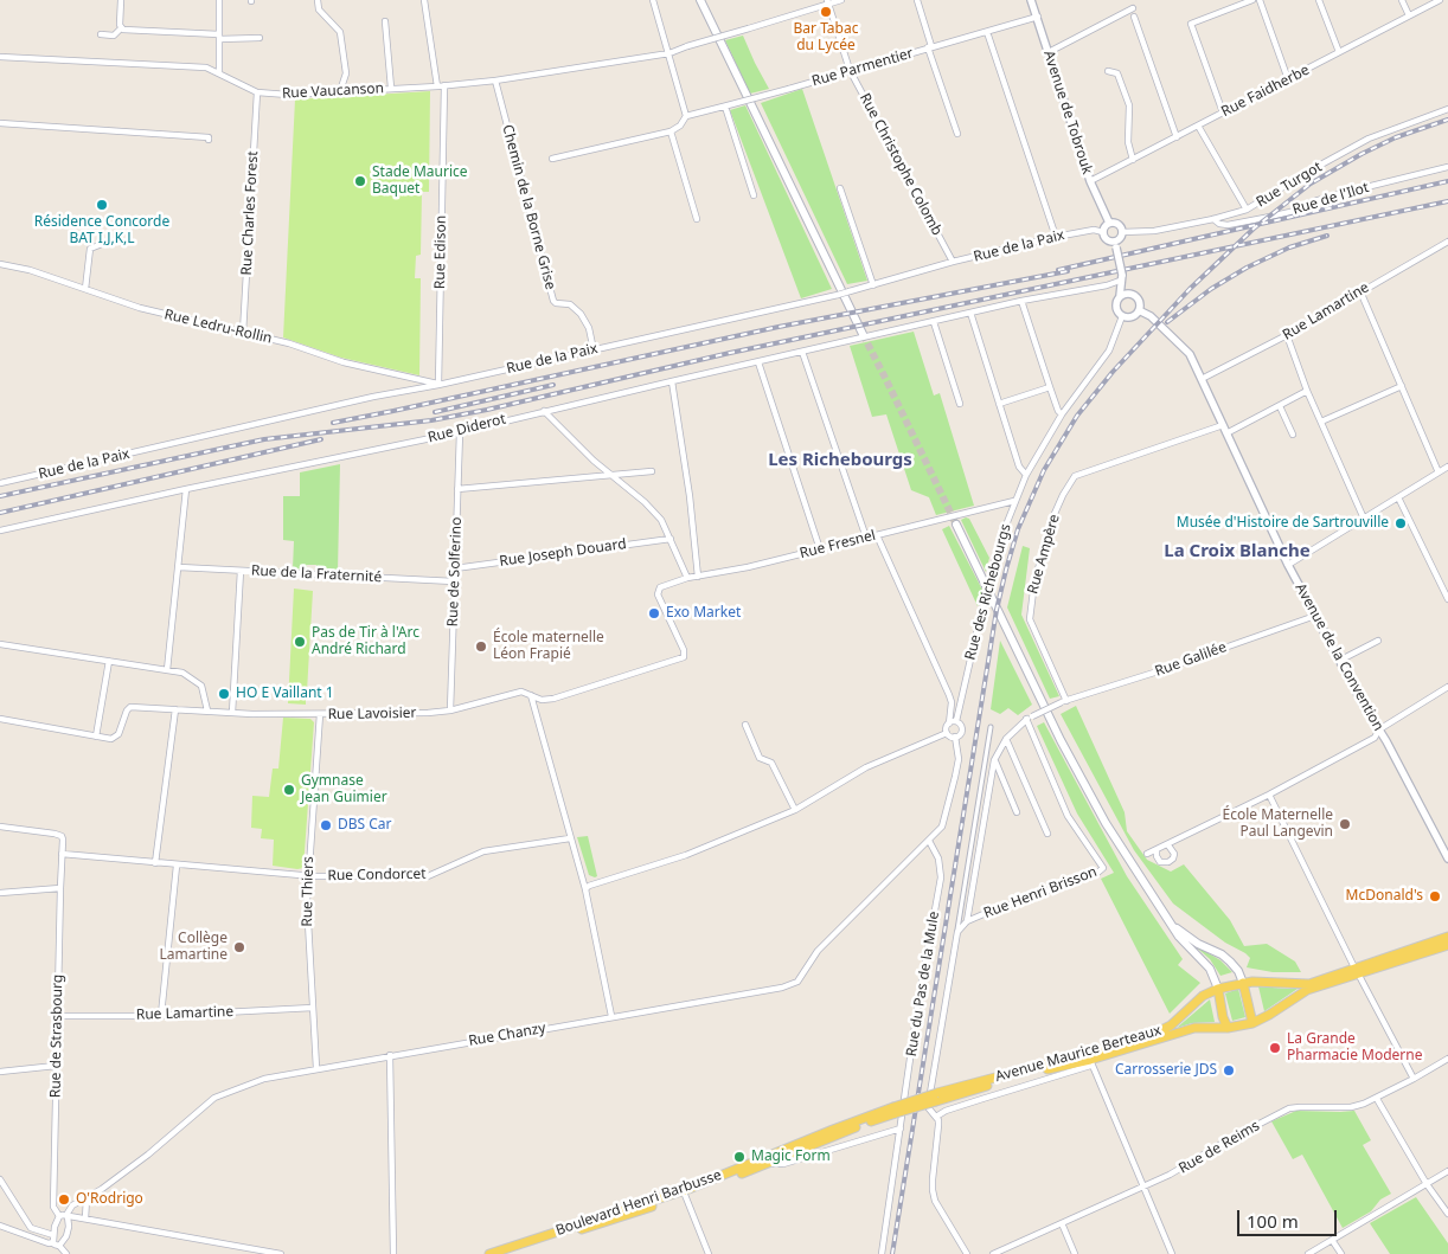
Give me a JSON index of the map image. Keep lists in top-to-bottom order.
{
  "streets": {
    "main road": ["Avenue Maurice Berteaux", "Boulevard Henri Barbusse"],
    "street": [
      "Rue Parmentier",
      "Rue Vaucanson",
      "Rue Faidherbe",
      "Avenue de Tobrouk",
      "Rue Christophe Colomb",
      "Rue Turgot",
      "Rue de l'Ilot",
      "Chemin de la Borne Grise",
      "Rue Charles Forest",
      "Rue de la Paix",
      "Rue Edison",
      "Rue Lamartine",
      "Rue Ledru-Rollin",
      "Rue Diderot",
      "Rue Fresnel",
      "Rue Joseph Douard",
      "Rue Ampère",
      "Rue de Solferino",
      "Rue de la Fraternité",
      "Rue des Richebourgs",
      "Avenue de la Convention",
      "Rue Galilée",
      "Rue Lavoisier",
      "Rue Condorcet",
      "Rue Thiers",
      "Rue Henri Brisson",
      "Rue du Pas de la Mule",
      "Rue Chanzy",
      "Rue de Strasbourg",
      "Rue de Reims"
    ]
  },
  "crossings": [
    ["Rue Parmentier", "Avenue de Tobrouk"],
    ["Rue Parmentier", "Rue Christophe Colomb"],
    ["Rue Vaucanson", "Rue Christophe Colomb"],
    ["Rue Vaucanson", "Chemin de la Borne Grise"],
    ["Rue Vaucanson", "Rue Charles Forest"],
    ["Rue Vaucanson", "Rue Edison"],
    ["Rue Faidherbe", "Avenue de Tobrouk"],
    ["Avenue de Tobrouk", "Rue Turgot"],
    ["Avenue de Tobrouk", "Rue de la Paix"],
    ["Rue Christophe Colomb", "Rue de la Paix"],
    ["Rue Turgot", "Rue de l'Ilot"],
    ["Rue Turgot", "Rue de la Paix"],
    ["Chemin de la Borne Grise", "Rue de la Paix"],
    ["Rue Charles Forest", "Rue Ledru-Rollin"],
    ["Rue de la Paix", "Rue Edison"],
    ["Rue de la Paix", "Rue Ledru-Rollin"],
    ["Rue Edison", "Rue Ledru-Rollin"],
    ["Rue Lamartine", "Avenue de la Convention"],
    ["Rue Lamartine", "Rue Thiers"],
    ["Rue Lamartine", "Rue de Strasbourg"],
    ["Rue Diderot", "Rue de Solferino"],
    ["Rue Fresnel", "Rue des Richebourgs"],
    ["Rue Fresnel", "Rue Lavoisier"],
    ["Rue Joseph Douard", "Rue de Solferino"],
    ["Rue Ampère", "Avenue de la Convention"],
    ["Rue Ampère", "Rue Galilée"],
    ["Rue de Solferino", "Rue de la Fraternité"],
    ["Rue de Solferino", "Rue Lavoisier"],
    ["Rue des Richebourgs", "Avenue de la Convention"],
    ["Rue des Richebourgs", "Rue Chanzy"],
    ["Avenue de la Convention", "Rue Galilée"],
    ["Rue Galilée", "Rue Henri Brisson"],
    ["Rue Lavoisier", "Rue Thiers"],
    ["Rue Condorcet", "Rue Thiers"],
    ["Rue Condorcet", "Rue de Strasbourg"],
    ["Rue Thiers", "Rue Chanzy"],
    ["Rue du Pas de la Mule", "Rue Chanzy"],
    ["Rue du Pas de la Mule", "Boulevard Henri Barbusse"],
    ["Avenue Maurice Berteaux", "Boulevard Henri Barbusse"]
  ],
  "districts": ["Les Richebourgs", "La Croix Blanche"],
  "places": [
    "Bar Tabac du Lycée",
    "Stade Maurice Baquet",
    "Résidence Concorde BAT I,J,K,L",
    "Musée d'Histoire de Sartrouville",
    "Exo Market",
    "Pas de Tir à l'Arc André Richard",
    "École maternelle Léon Frapié",
    "HO E Vaillant 1",
    "Gymnase Jean Guimier",
    "École Maternelle Paul Langevin",
    "DBS Car",
    "McDonald's",
    "Collège Lamartine",
    "La Grande Pharmacie Moderne",
    "Carrosserie JDS",
    "Magic Form",
    "O'Rodrigo"
  ],
  "scale_bar": "100 m"
}
